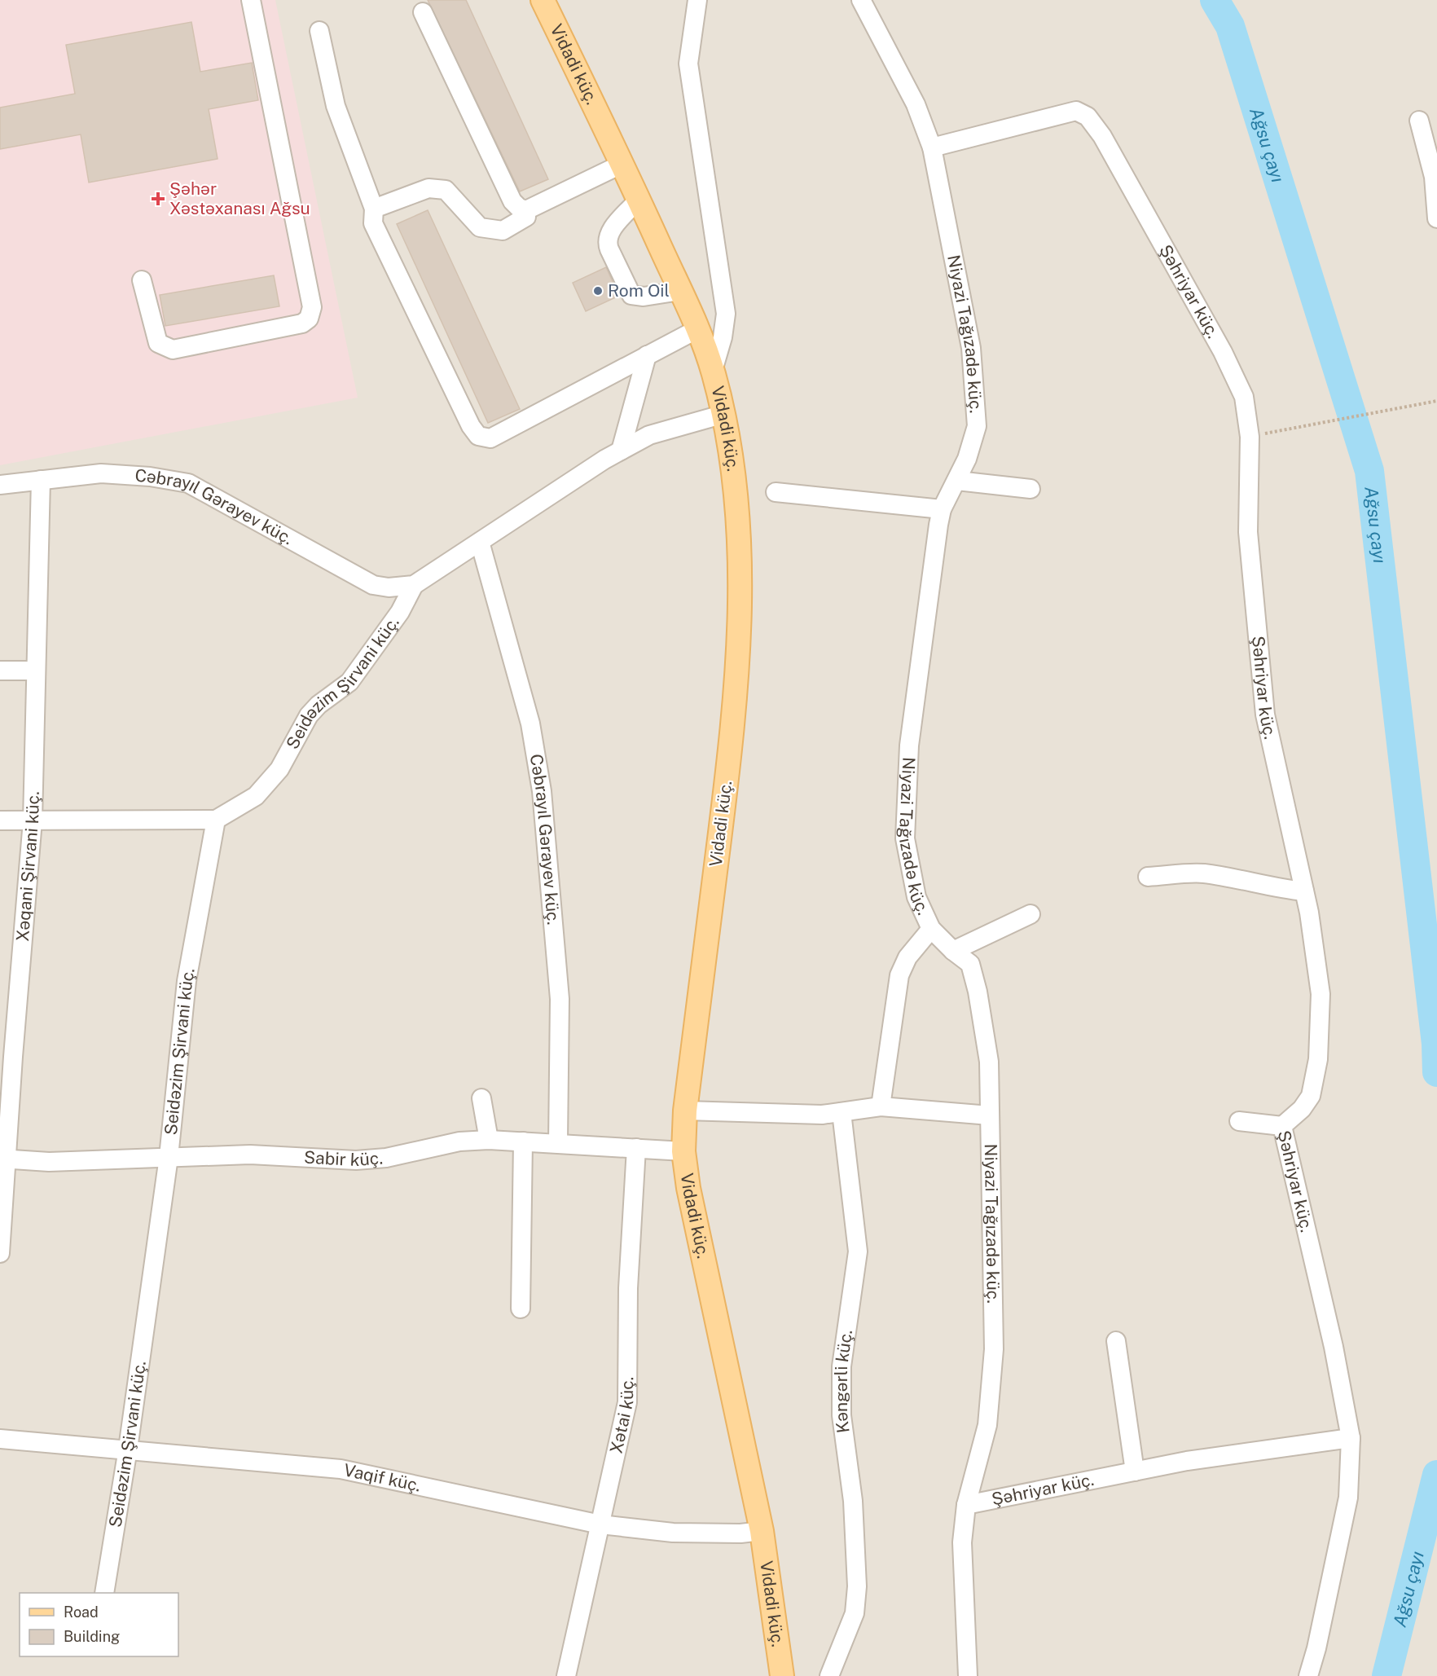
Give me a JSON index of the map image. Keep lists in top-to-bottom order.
{
  "streets": {
    "main road": ["Vidadi küç."],
    "street": [
      "Şəhriyar küç.",
      "Niyazi Tağızadə küç.",
      "Cəbrayıl Gərayev küç.",
      "Seidəzim Şirvani küç.",
      "Xəqani Şirvani küç.",
      "Sabir küç.",
      "Kəngərli küç.",
      "Xətai küç.",
      "Vaqif küç."
    ]
  },
  "crossings": [
    ["Vidadi küç.", "Sabir küç."],
    ["Vidadi küç.", "Vaqif küç."],
    ["Şəhriyar küç.", "Niyazi Tağızadə küç."],
    ["Cəbrayıl Gərayev küç.", "Seidəzim Şirvani küç."],
    ["Cəbrayıl Gərayev küç.", "Xəqani Şirvani küç."],
    ["Cəbrayıl Gərayev küç.", "Sabir küç."],
    ["Seidəzim Şirvani küç.", "Sabir küç."],
    ["Seidəzim Şirvani küç.", "Vaqif küç."],
    ["Xəqani Şirvani küç.", "Sabir küç."],
    ["Sabir küç.", "Xətai küç."],
    ["Xətai küç.", "Vaqif küç."]
  ],
  "water": ["Ağsu çayı"],
  "places": {
    "health": ["Şəhər Xəstəxanası Ağsu"],
    "other": ["Rom Oil"]
  },
  "legend": ["Road", "Building"]
}
